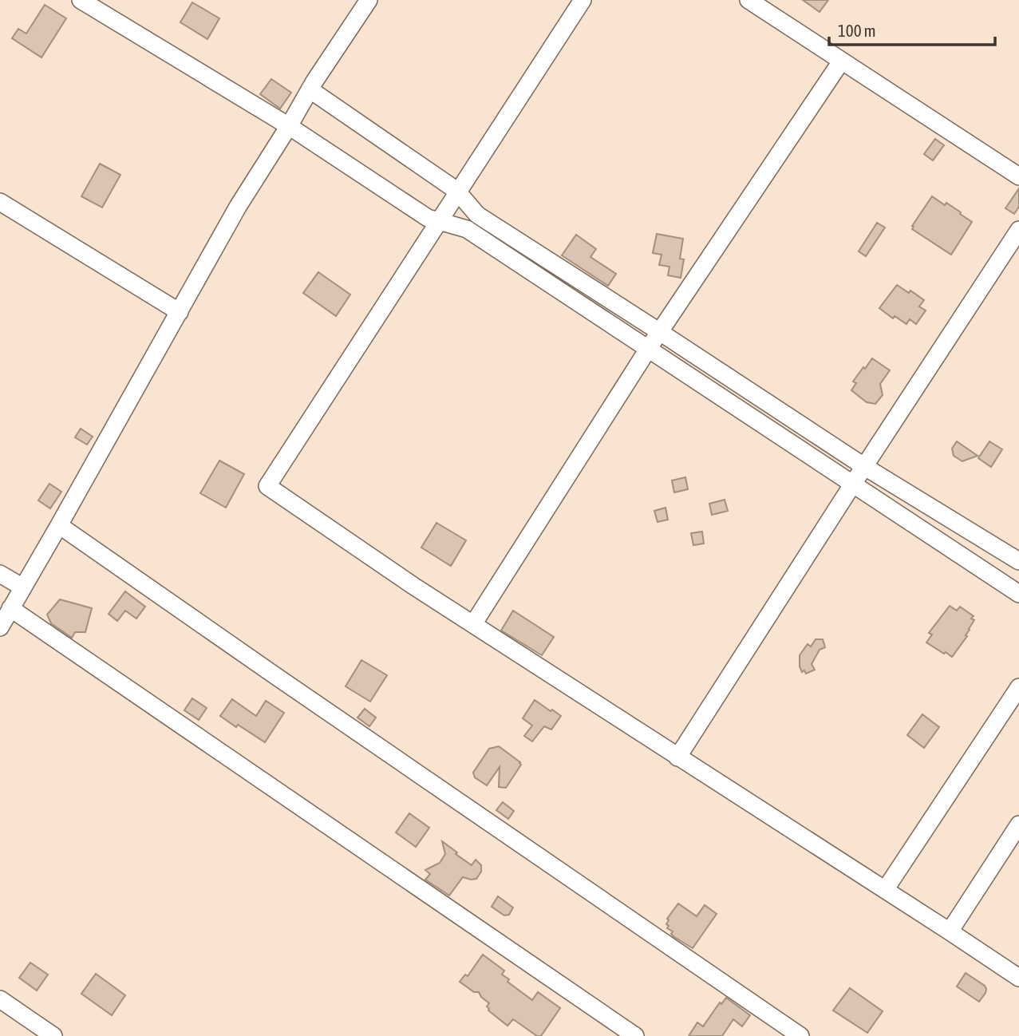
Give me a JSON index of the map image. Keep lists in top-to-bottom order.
{
  "scale_bar": "100 m"
}
